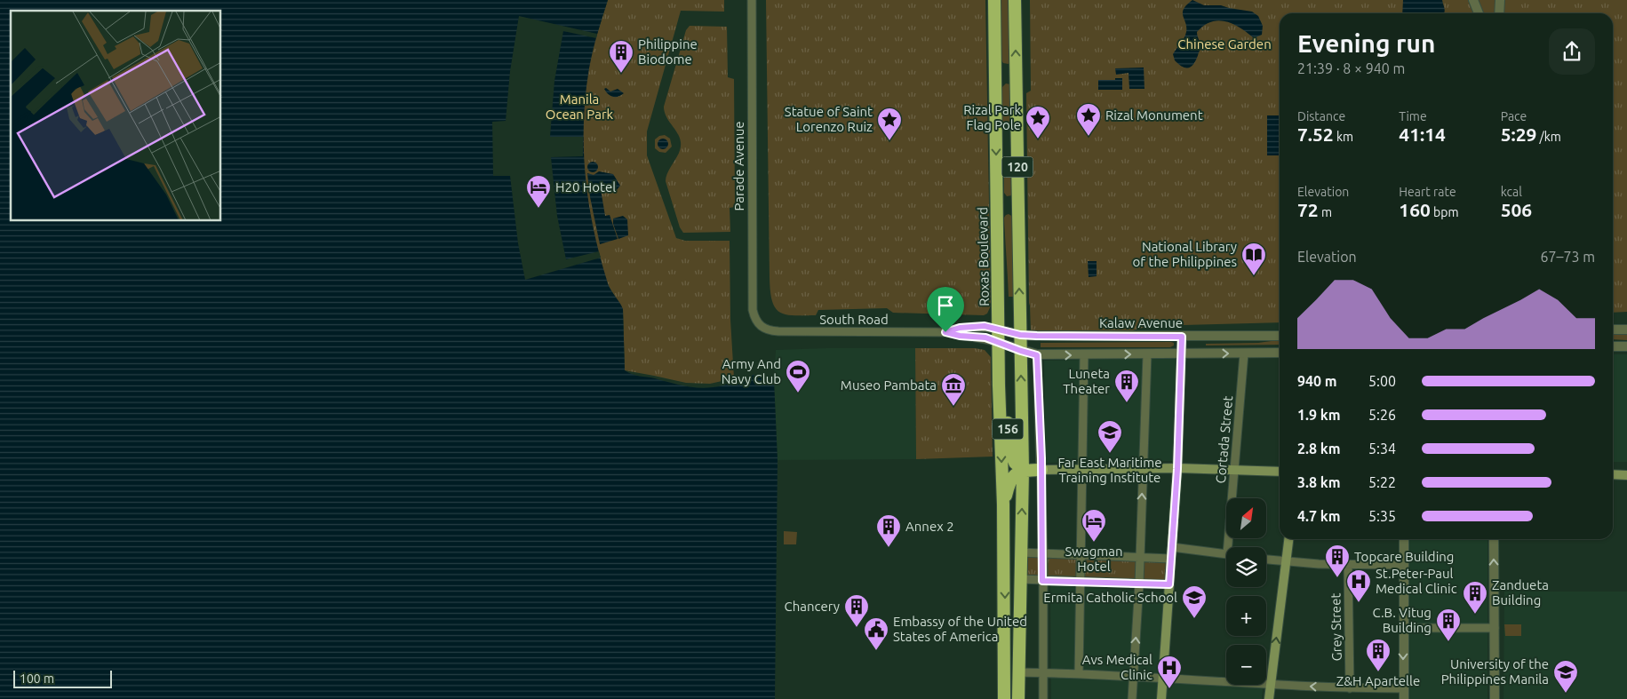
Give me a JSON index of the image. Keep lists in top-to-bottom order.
{
  "streets": {
    "highway": ["120", "Roxas Boulevard", "156"],
    "street": [
      "Parade Avenue",
      "South Road",
      "Kalaw Avenue",
      "Cortada Street",
      "Grey Street"
    ]
  },
  "crossings": [
    ["Parade Avenue", "South Road"],
    ["120", "Kalaw Avenue"],
    ["120", "156"],
    ["Roxas Boulevard", "South Road"],
    ["Roxas Boulevard", "Kalaw Avenue"],
    ["Roxas Boulevard", "156"],
    ["South Road", "Kalaw Avenue"]
  ],
  "parks": ["Chinese Garden", "Manila Ocean Park"],
  "places": {
    "building": [
      "Philippine Biodome",
      "Luneta Theater",
      "Annex 2",
      "Topcare Building",
      "Zandueta Building",
      "Chancery",
      "C.B. Vitug Building",
      "Z&H Apartelle"
    ],
    "place": ["Rizal Monument", "Rizal Park Flag Pole", "Statue of Saint Lorenzo Ruiz"],
    "hotel": ["H20 Hotel", "Swagman Hotel"],
    "library": ["National Library of the Philippines"],
    "sports": ["Army And Navy Club"],
    "museum": ["Museo Pambata"],
    "school or university": ["Far East Maritime Training Institute", "Ermita Catholic School", "University of the Philippines Manila"],
    "hospital": ["St.Peter-Paul Medical Clinic", "Avs Medical Clinic"],
    "public building": ["Embassy of the United States of America"]
  },
  "scale_bar": "100 m",
  "north": "top right",
  "page": {
    "heading": ["Evening run", "21:39 · 8 × 940 m"],
    "stats": [
      ["Distance", "7.52 km"],
      ["Time", "41:14"],
      ["Pace", "5:29 /km"],
      ["Elevation", "72 m"],
      ["Heart rate", "160 bpm"],
      ["kcal", "506"]
    ],
    "chart": ["Elevation", "67–73 m"],
    "list": [
      {
        "name": "940 m",
        "note": "5:00"
      },
      {
        "name": "1.9 km",
        "note": "5:26"
      },
      {
        "name": "2.8 km",
        "note": "5:34"
      },
      {
        "name": "3.8 km",
        "note": "5:22"
      },
      {
        "name": "4.7 km",
        "note": "5:35"
      }
    ],
    "map_buttons": ["+", "−"],
    "scale": "100 m"
  }
}
